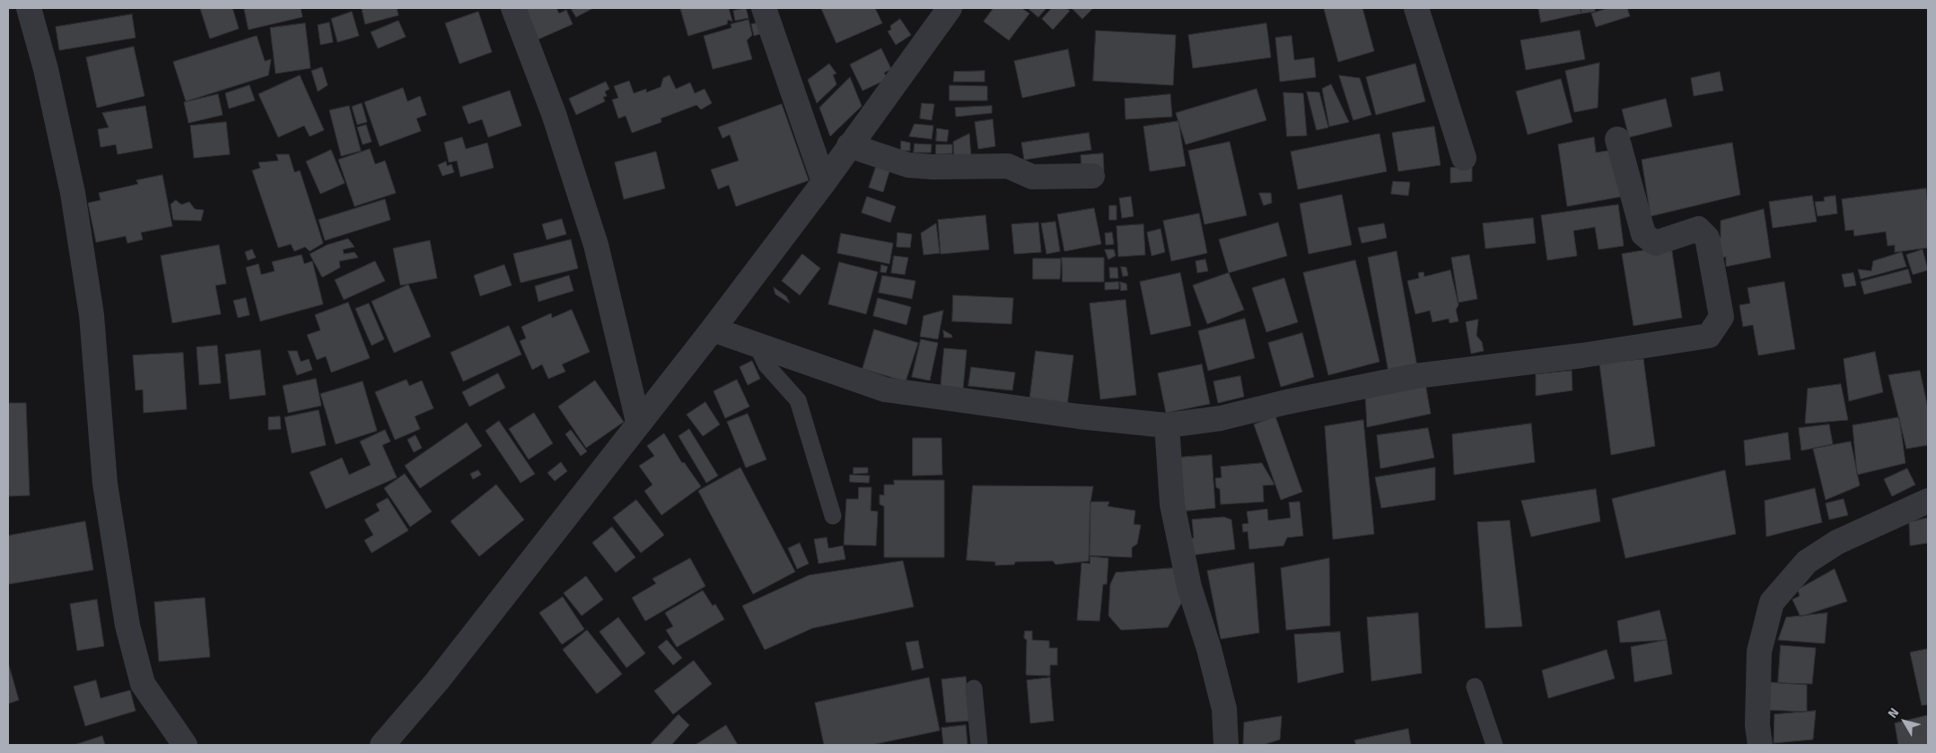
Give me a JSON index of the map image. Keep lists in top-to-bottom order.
{
  "north": "top left"
}
